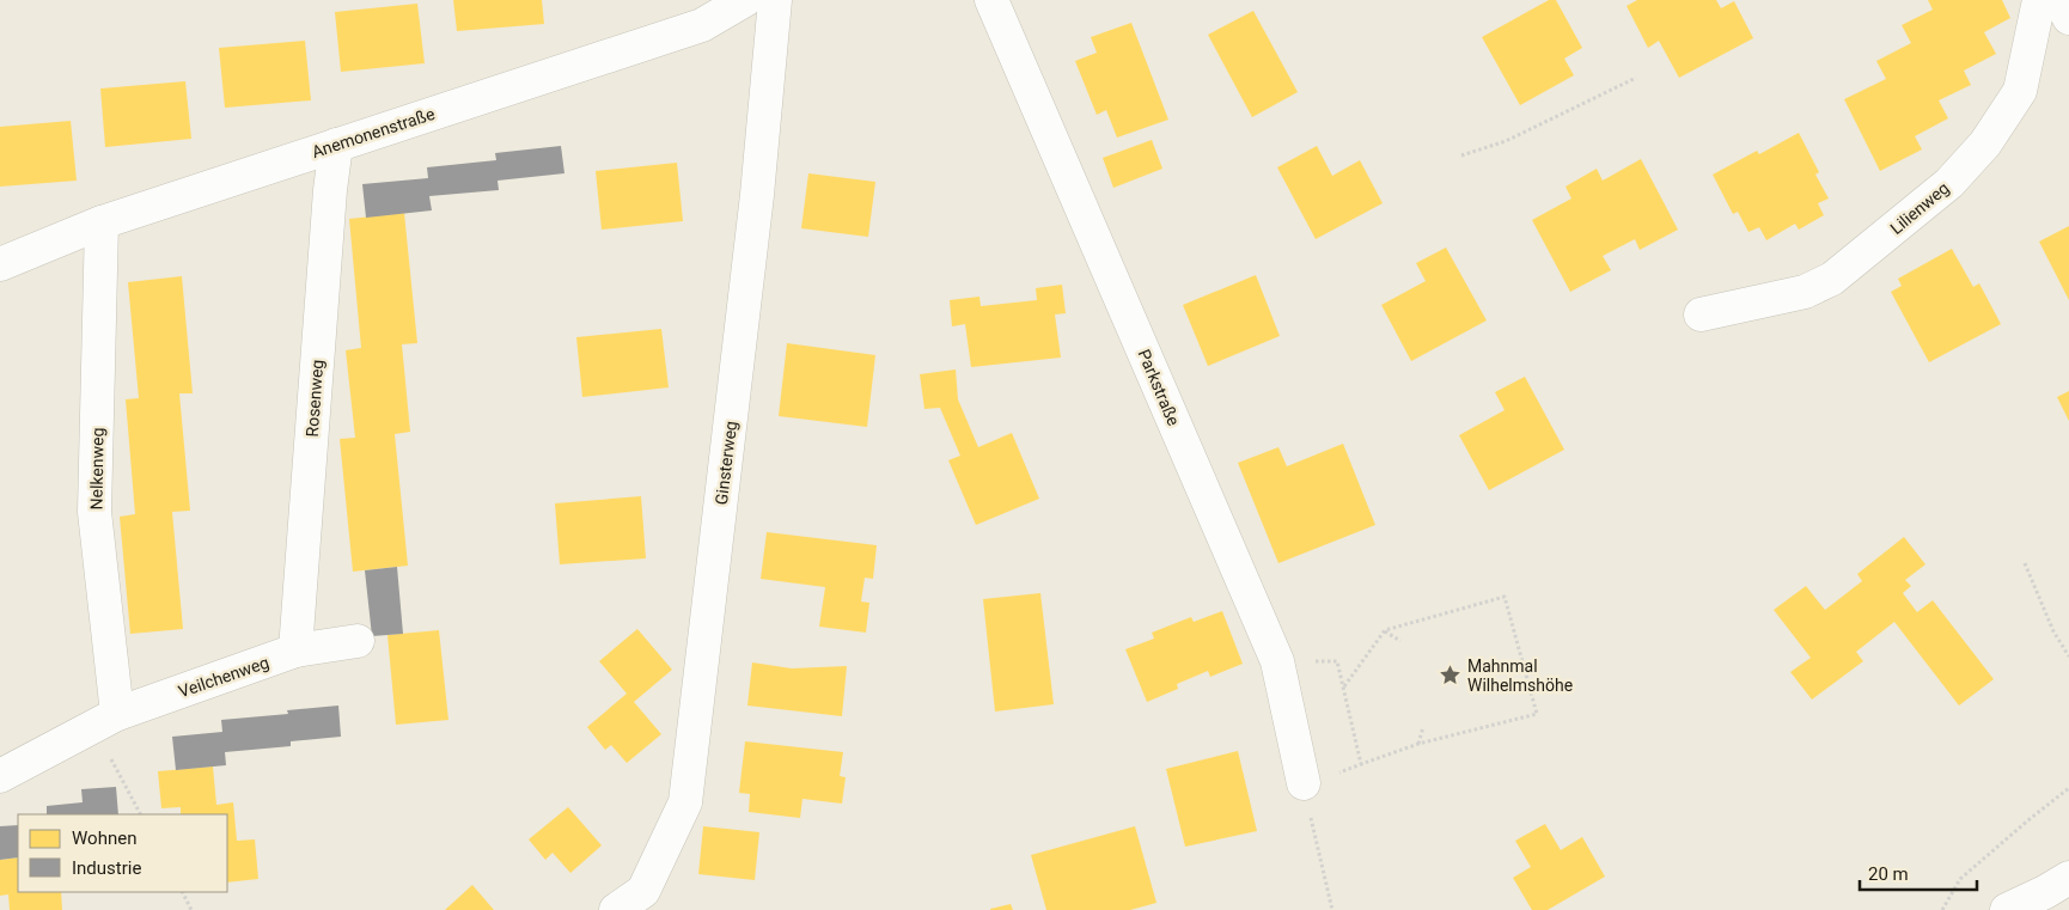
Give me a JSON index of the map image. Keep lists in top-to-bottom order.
{
  "streets": {
    "street": [
      "Anemonenstraße",
      "Lilienweg",
      "Parkstraße",
      "Rosenweg",
      "Ginsterweg",
      "Nelkenweg",
      "Veilchenweg"
    ]
  },
  "crossings": [
    ["Anemonenstraße", "Rosenweg"],
    ["Anemonenstraße", "Nelkenweg"],
    ["Rosenweg", "Veilchenweg"],
    ["Nelkenweg", "Veilchenweg"]
  ],
  "places": {
    "place": ["Mahnmal Wilhelmshöhe"]
  },
  "legend": ["Wohnen", "Industrie"],
  "scale_bar": "20 m"
}
